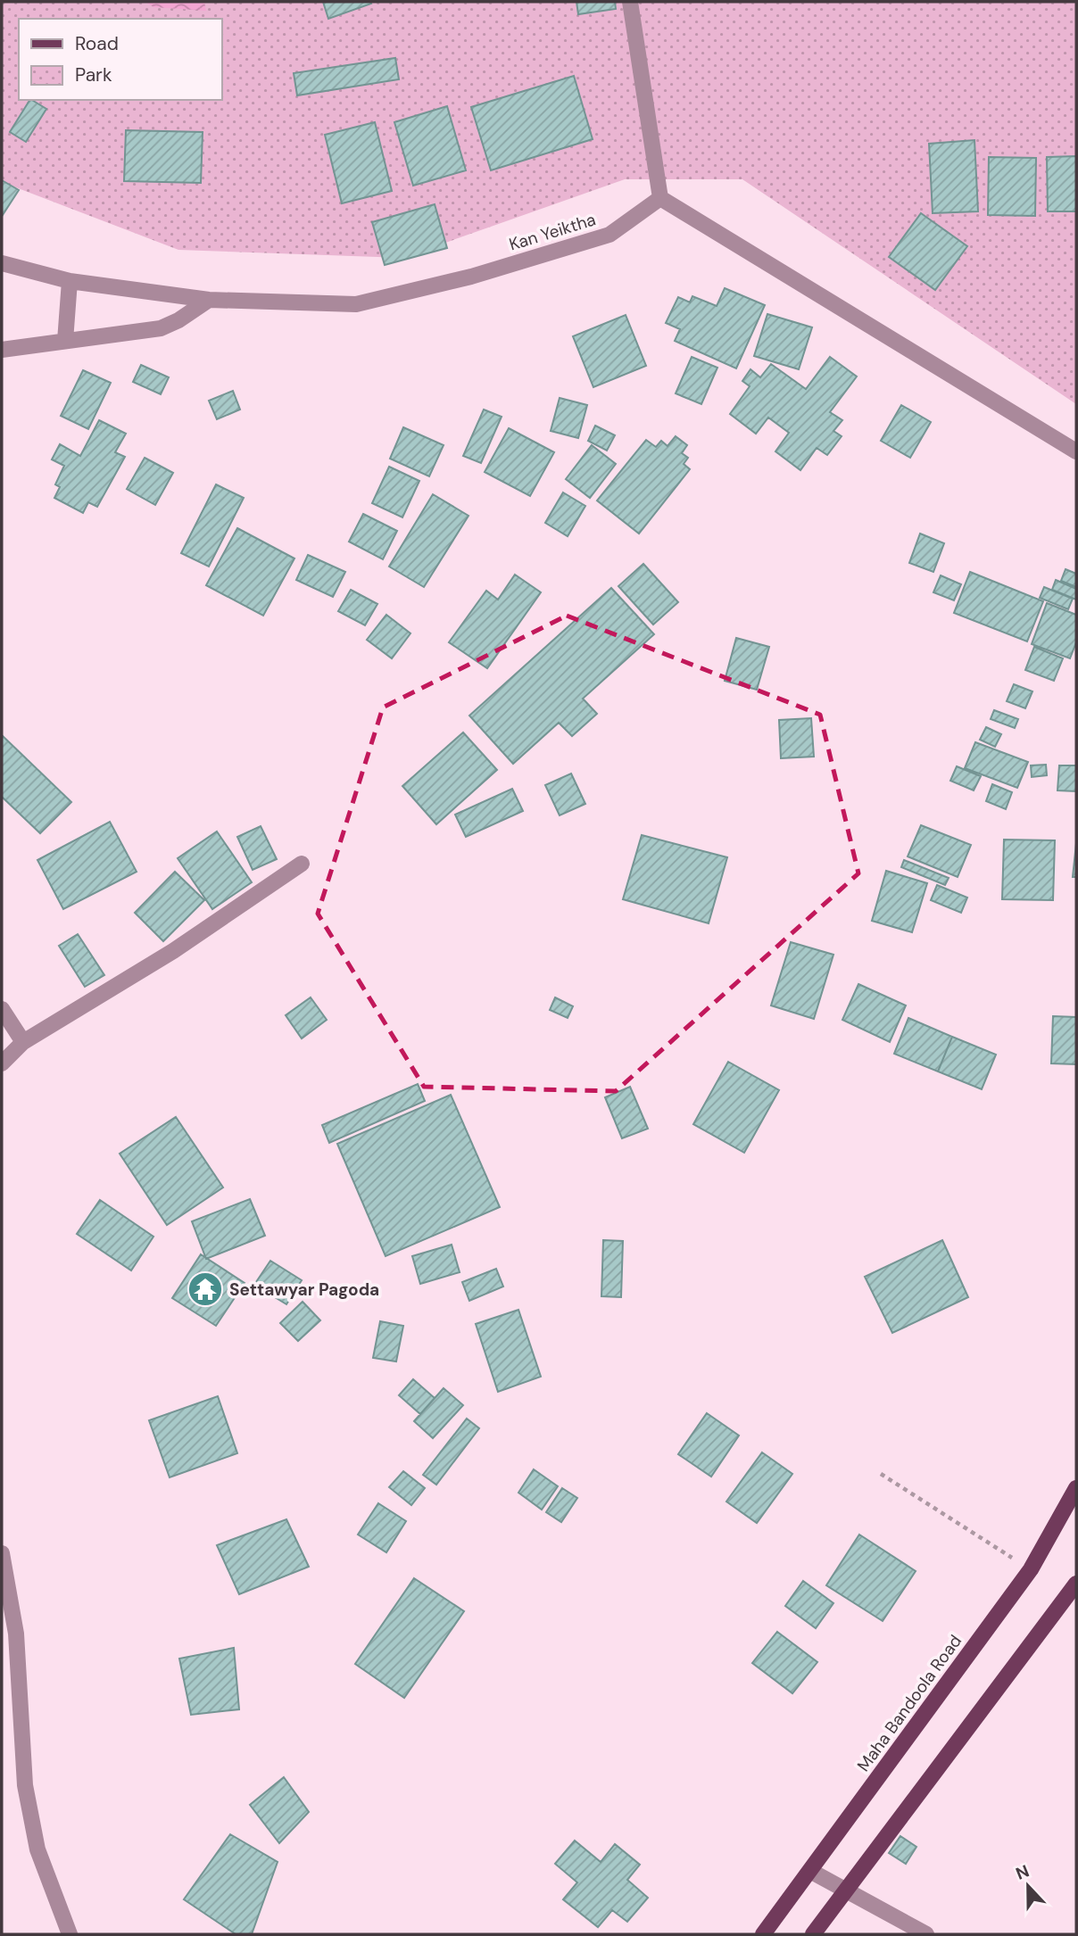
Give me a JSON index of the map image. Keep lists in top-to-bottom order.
{
  "streets": {
    "main road": ["Maha Bandoola Road"],
    "street": ["Kan Yeiktha"]
  },
  "places": {
    "temple": ["Settawyar Pagoda"]
  },
  "legend": ["Road", "Park"],
  "north": "top"
}
